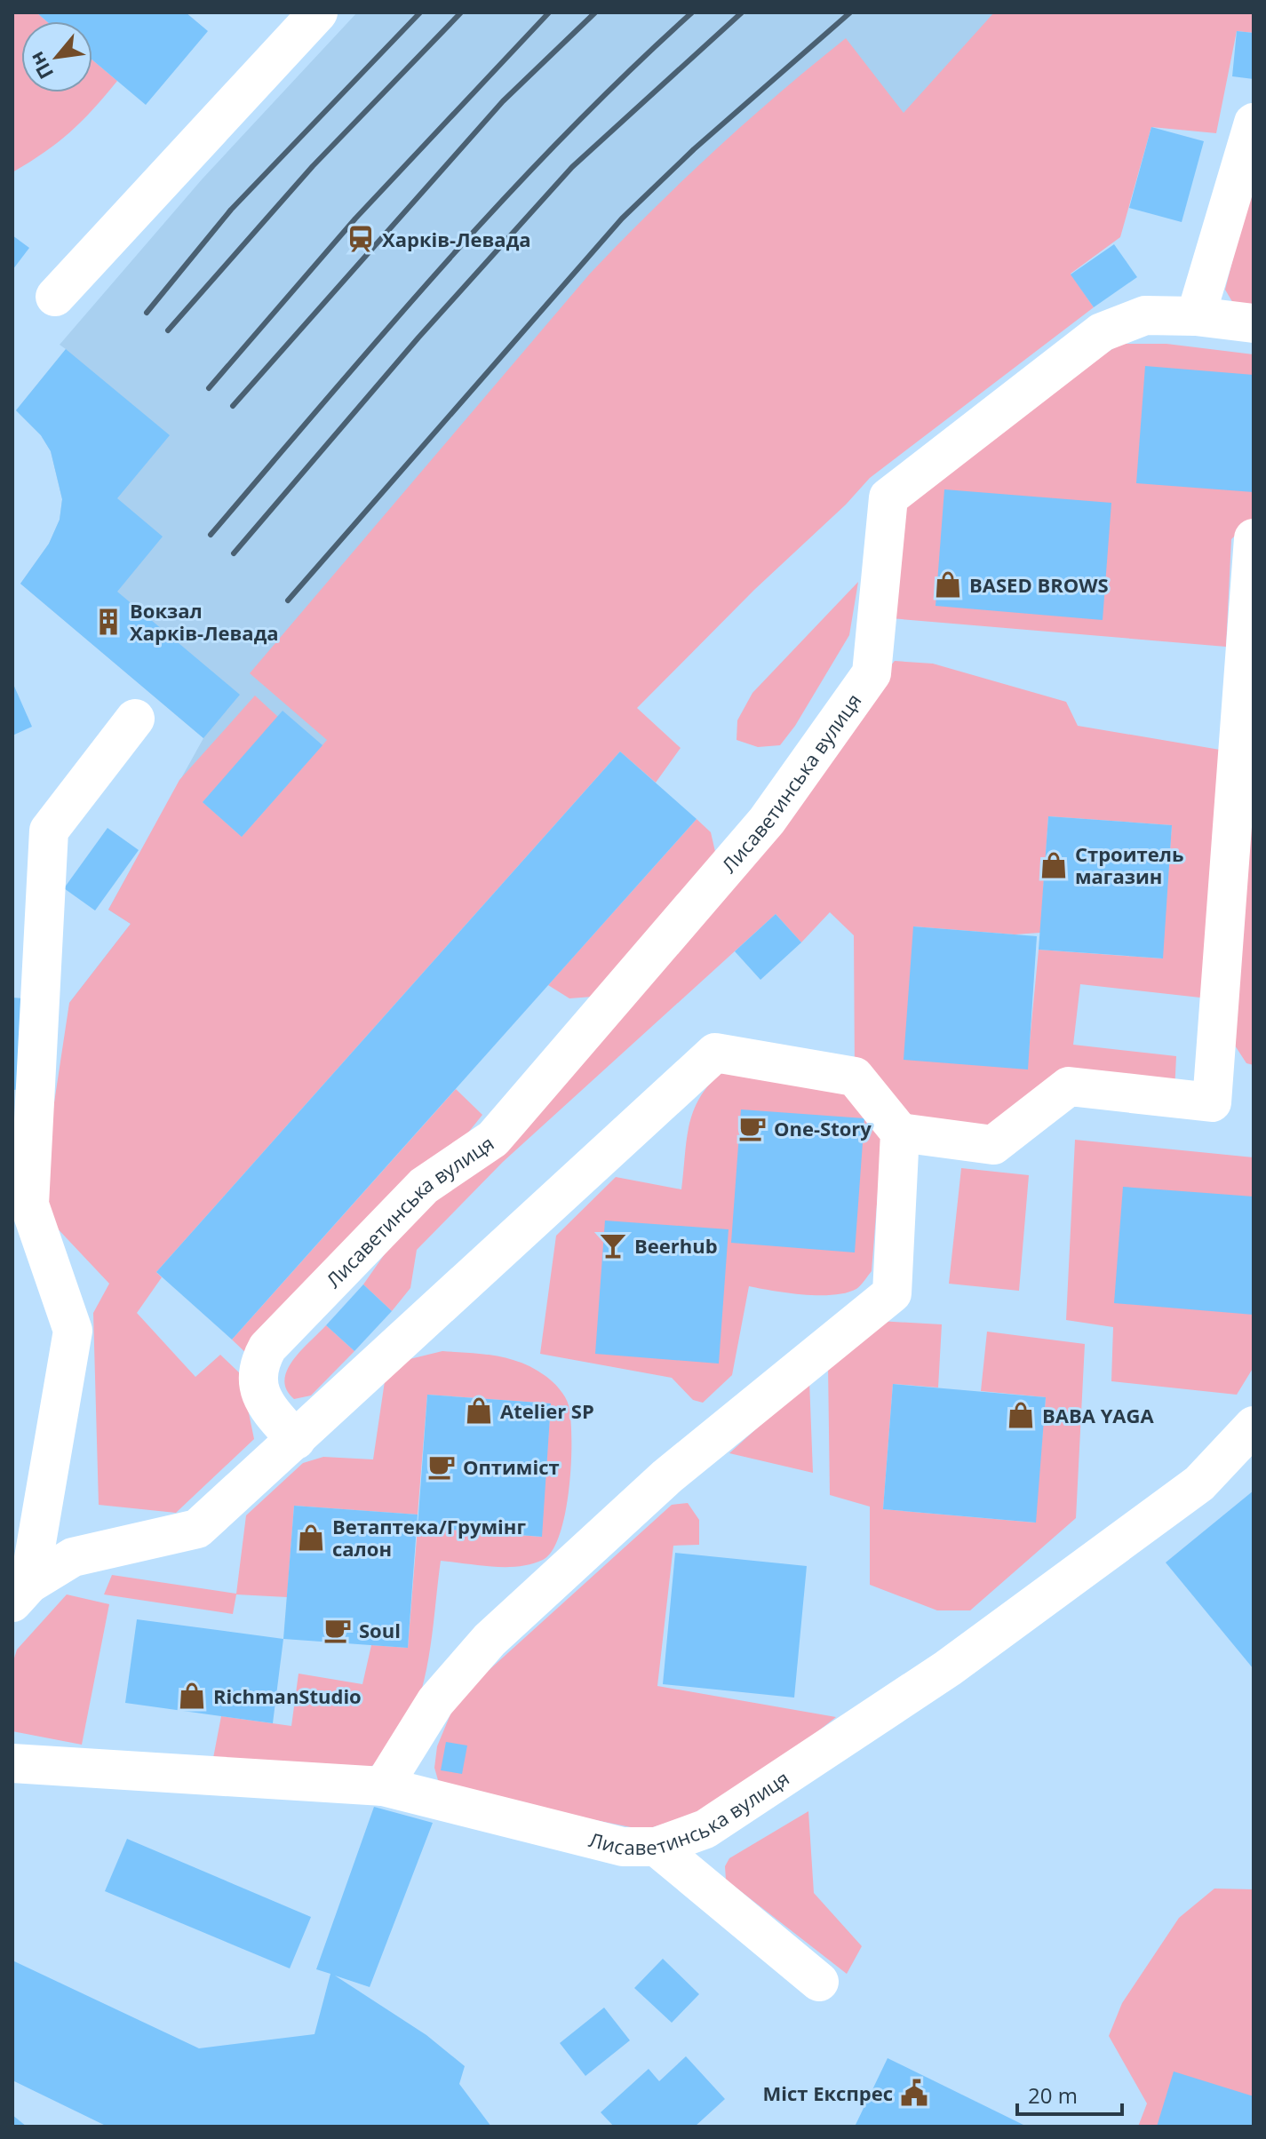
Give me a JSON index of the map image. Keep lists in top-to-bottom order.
{
  "streets": {
    "street": ["Лисаветинська вулиця"]
  },
  "places": {
    "station": ["Харків-Левада"],
    "shop": [
      "BASED BROWS",
      "Строитель магазин",
      "Atelier SP",
      "BABA YAGA",
      "Ветаптека/Грумінг салон",
      "RichmanStudio"
    ],
    "building": ["Вокзал Харків-Левада"],
    "cafe": ["One-Story", "Оптиміст", "Soul"],
    "bar": ["Beerhub"],
    "public building": ["Міст Експрес"]
  },
  "scale_bar": "20 m",
  "north": "bottom left"
}
